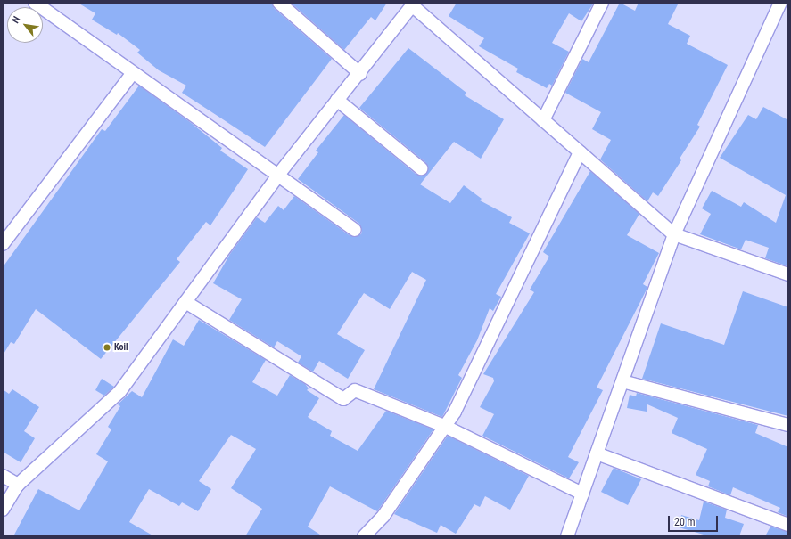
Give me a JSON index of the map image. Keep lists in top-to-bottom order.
{
  "places": ["Koil"],
  "scale_bar": "20 m",
  "north": "top left"
}
